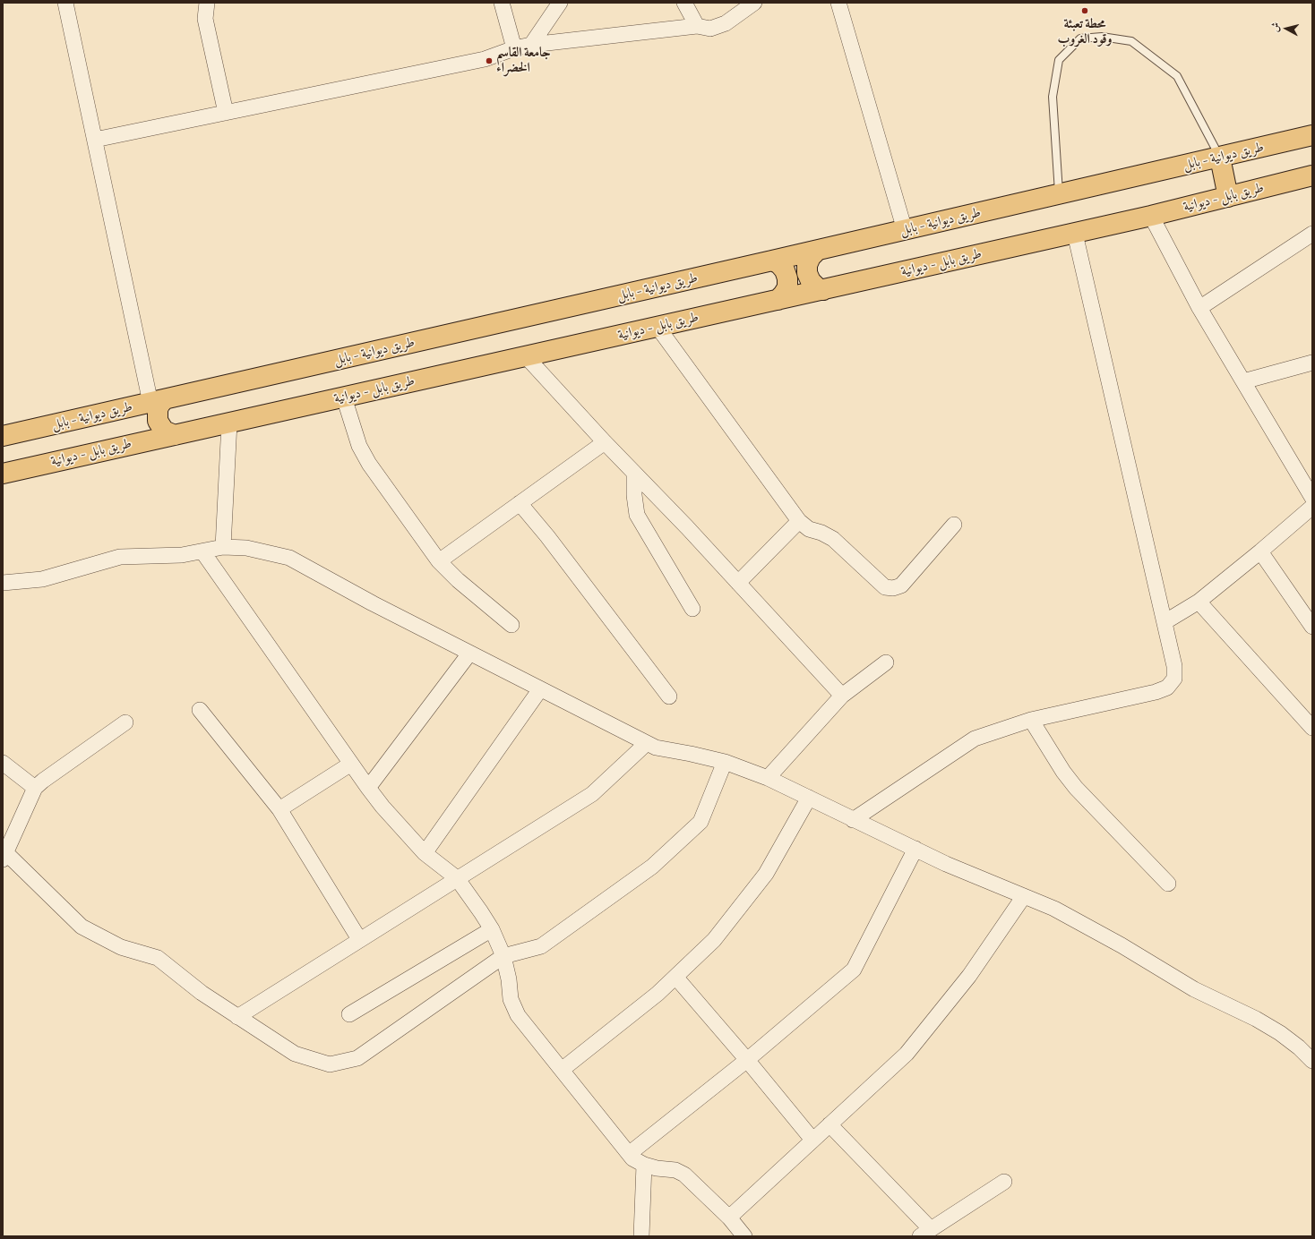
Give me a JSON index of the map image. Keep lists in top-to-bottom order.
{
  "streets": {
    "highway": ["طريق ديوانية - بابل", "طريق بابل - ديوانية"]
  },
  "places": ["محطة تعبئة وقود الغروب", "جامعة القاسم الخضراء"],
  "north": "left"
}
